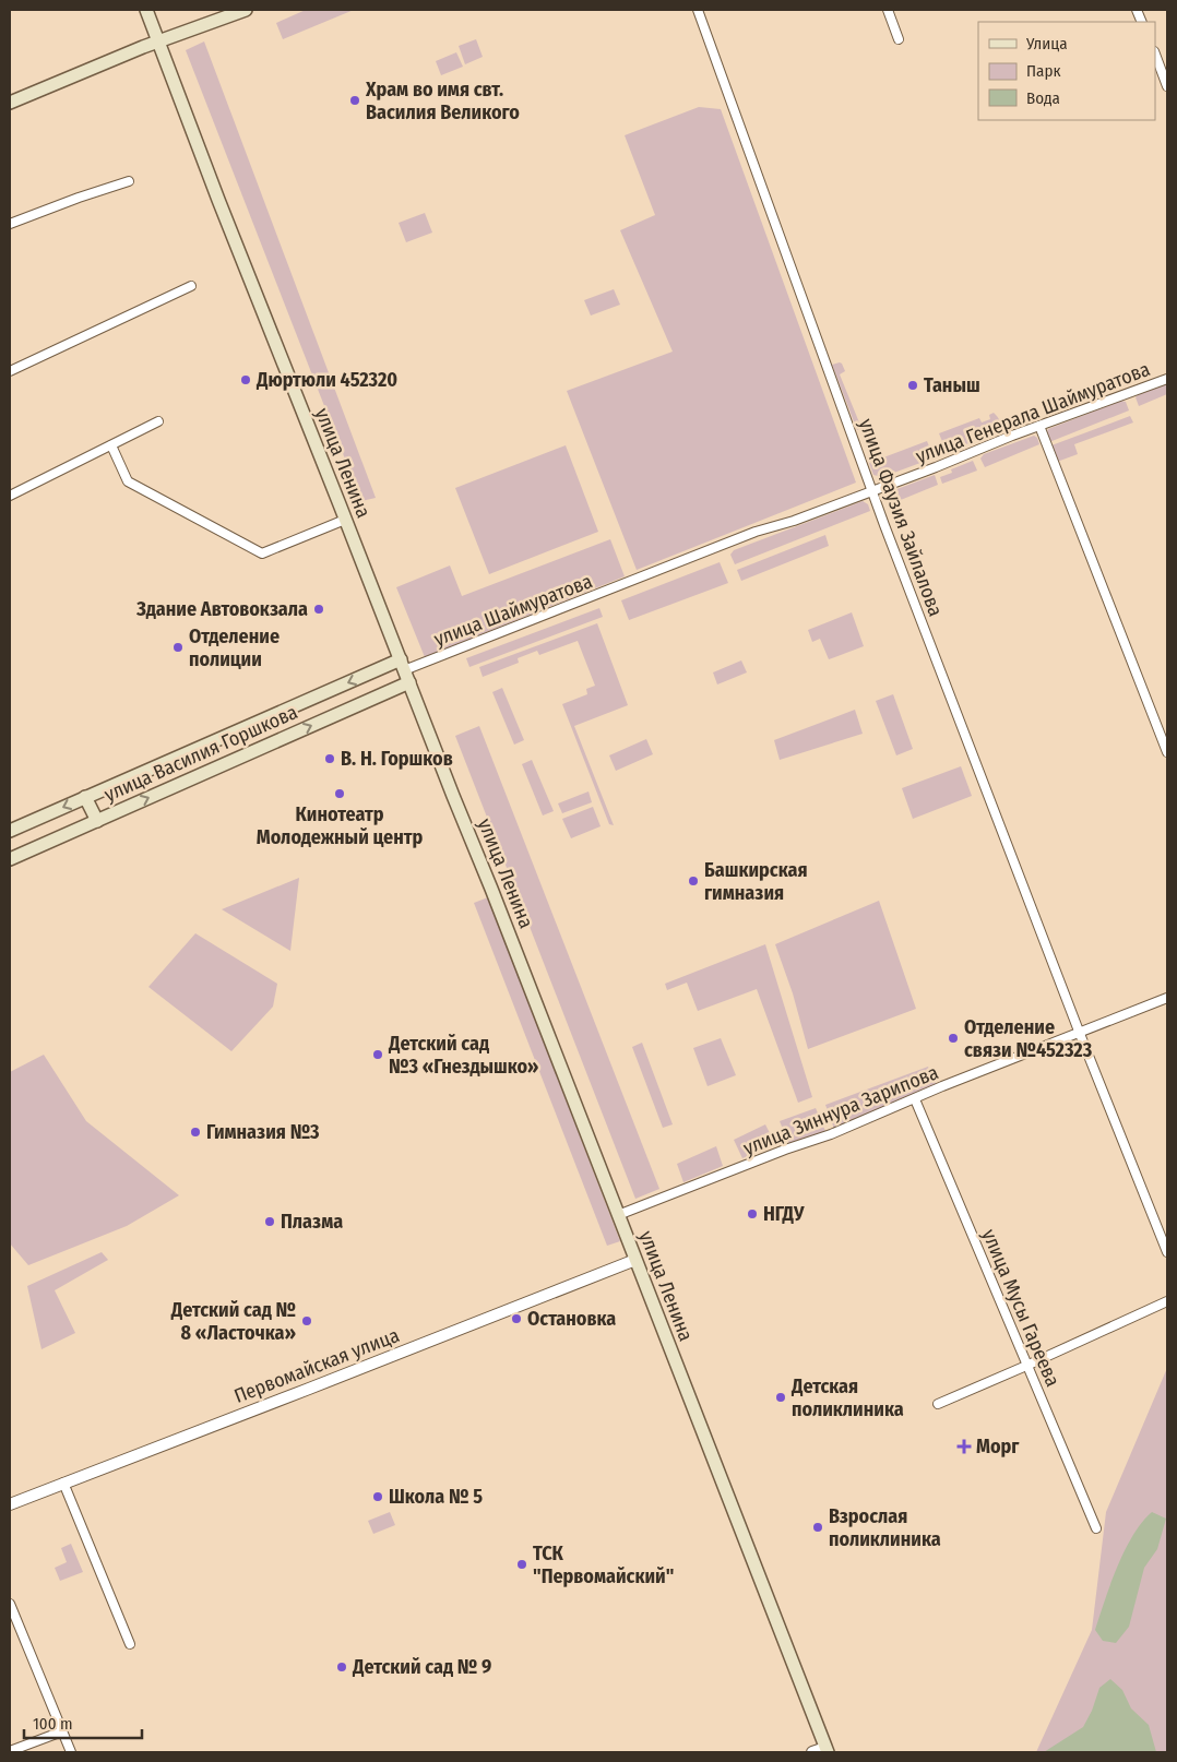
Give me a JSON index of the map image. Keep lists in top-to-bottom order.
{
  "streets": {
    "main road": ["улица Ленина", "улица Василия Горшкова"],
    "street": [
      "улица Генерала Шаймуратова",
      "улица Фаузия Зайлалова",
      "улица Шаймуратова",
      "улица Зиннура Зарипова",
      "улица Мусы Гареева",
      "Первомайская улица"
    ]
  },
  "crossings": [
    ["улица Генерала Шаймуратова", "улица Фаузия Зайлалова"],
    ["улица Генерала Шаймуратова", "улица Шаймуратова"],
    ["улица Ленина", "улица Шаймуратова"],
    ["улица Ленина", "улица Василия Горшкова"],
    ["улица Ленина", "улица Зиннура Зарипова"],
    ["улица Ленина", "Первомайская улица"],
    ["улица Фаузия Зайлалова", "улица Зиннура Зарипова"],
    ["улица Шаймуратова", "улица Василия Горшкова"],
    ["улица Зиннура Зарипова", "улица Мусы Гареева"]
  ],
  "places": {
    "other": [
      "Храм во имя свт. Василия Великого",
      "Дюртюли 452320",
      "Таныш",
      "Здание Автовокзала",
      "Отделение полиции",
      "В. Н. Горшков",
      "Кинотеатр Молодежный центр",
      "Башкирская гимназия",
      "Отделение связи №452323",
      "Детский сад №3 «Гнездышко»",
      "Гимназия №3",
      "НГДУ",
      "Плазма",
      "Остановка",
      "Детский сад № 8 «Ласточка»",
      "Детская поликлиника",
      "Школа № 5",
      "Взрослая поликлиника",
      "ТСК \"Первомайский\"",
      "Детский сад № 9"
    ],
    "health": ["Морг"]
  },
  "legend": ["Улица", "Парк", "Вода"],
  "scale_bar": "100 m"
}
